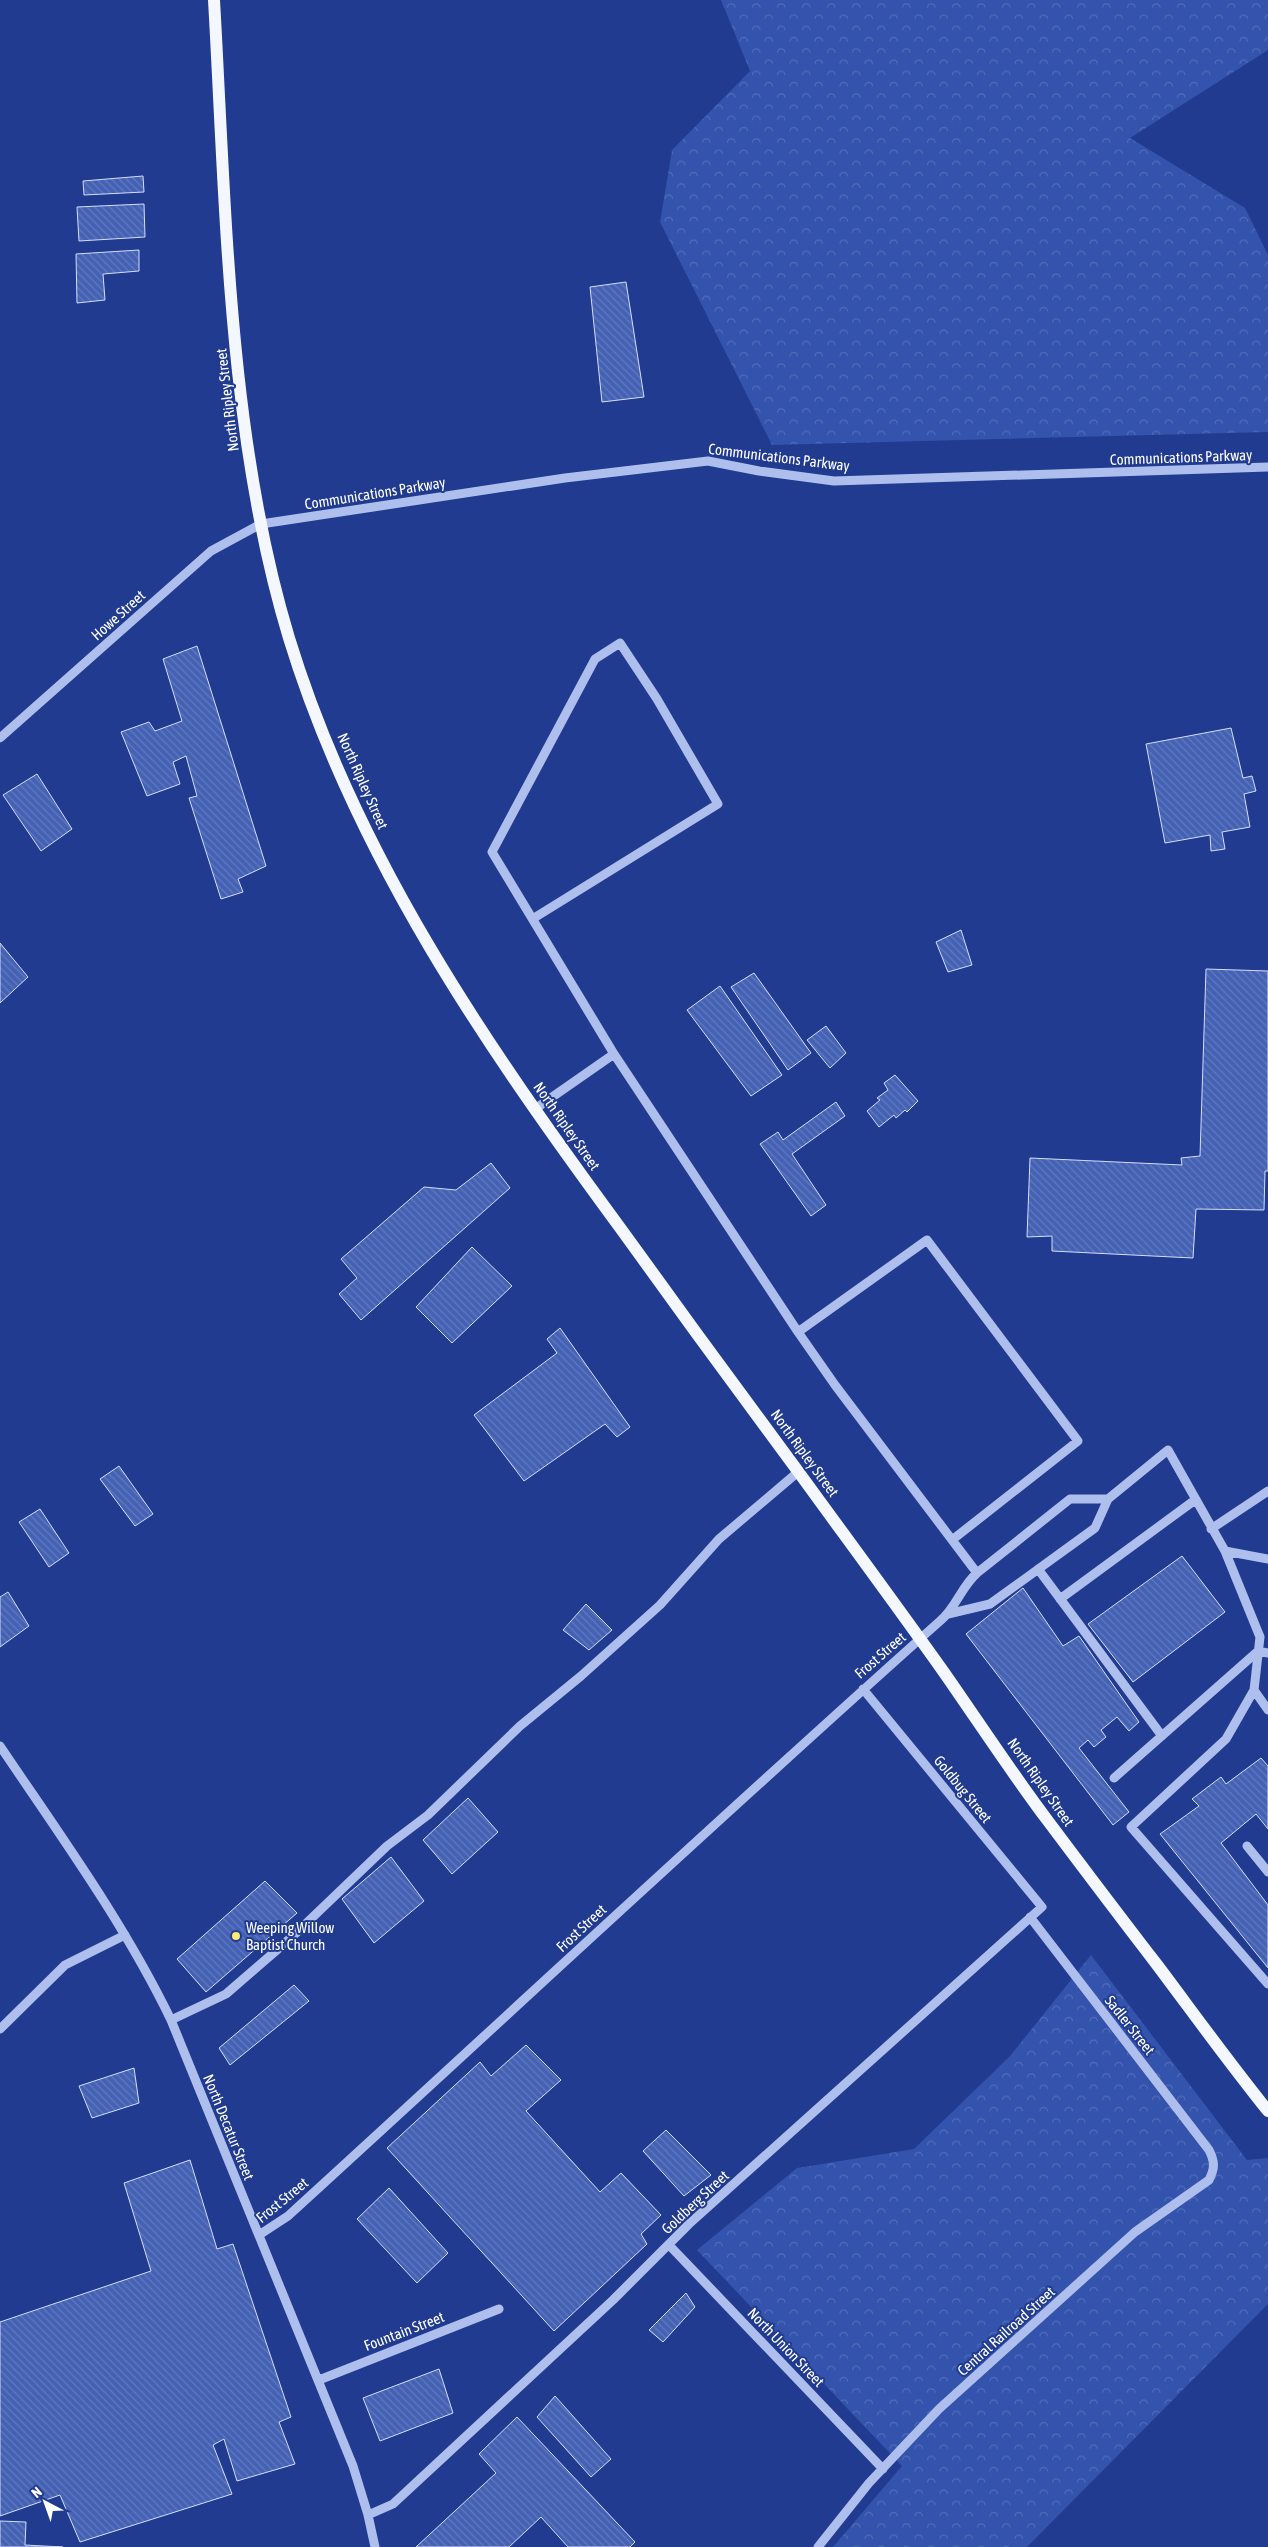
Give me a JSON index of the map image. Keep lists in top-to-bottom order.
{
  "streets": {
    "main road": ["North Ripley Street"],
    "street": [
      "Communications Parkway",
      "Howe Street",
      "Frost Street",
      "Goldbug Street",
      "Sadler Street",
      "North Decatur Street",
      "Goldberg Street",
      "Fountain Street",
      "Central Railroad Street",
      "North Union Street"
    ]
  },
  "crossings": [
    ["North Ripley Street", "Communications Parkway"],
    ["North Ripley Street", "Howe Street"],
    ["North Ripley Street", "Frost Street"],
    ["Communications Parkway", "Howe Street"],
    ["Frost Street", "Goldbug Street"],
    ["Frost Street", "North Decatur Street"],
    ["Goldbug Street", "Goldberg Street"],
    ["Sadler Street", "Goldberg Street"],
    ["Sadler Street", "Central Railroad Street"],
    ["North Decatur Street", "Goldberg Street"],
    ["North Decatur Street", "Fountain Street"],
    ["Goldberg Street", "North Union Street"],
    ["Central Railroad Street", "North Union Street"]
  ],
  "places": ["Weeping Willow Baptist Church"],
  "north": "top left"
}
